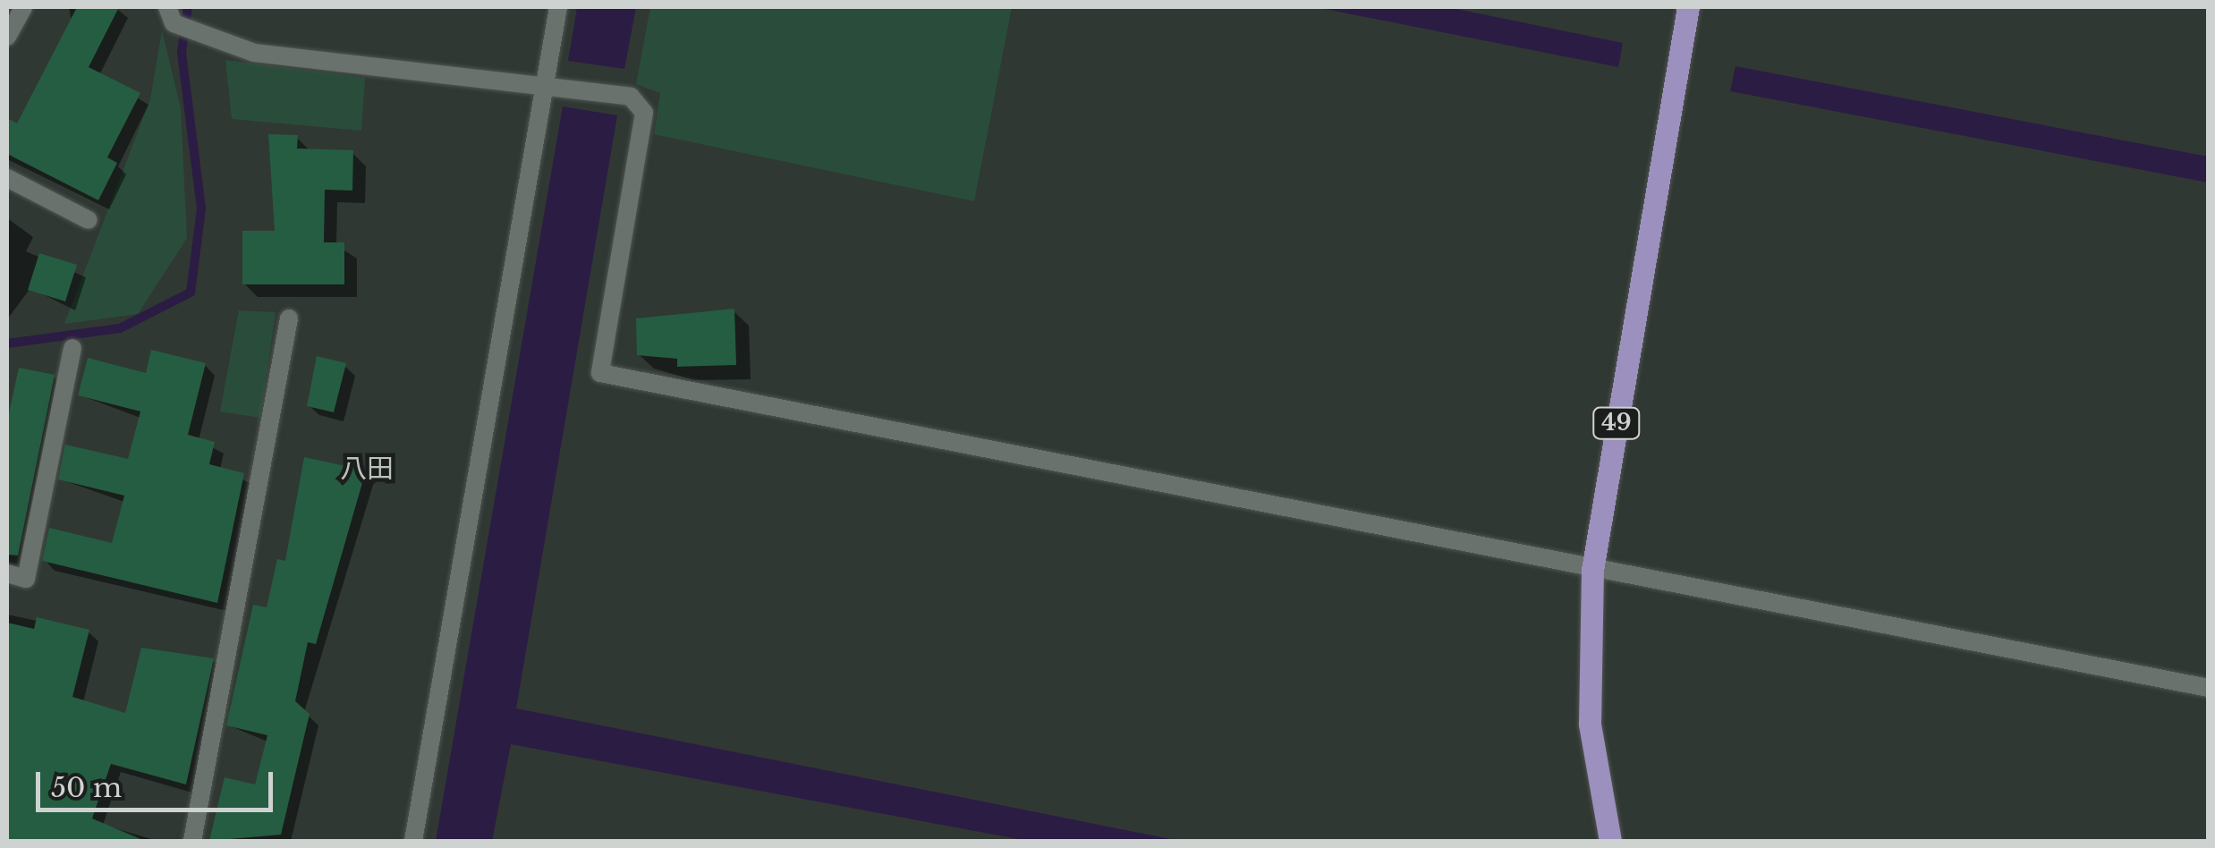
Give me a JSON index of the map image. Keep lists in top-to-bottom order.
{
  "streets": {
    "main road": ["49"]
  },
  "districts": ["八田"],
  "scale_bar": "50 m"
}
